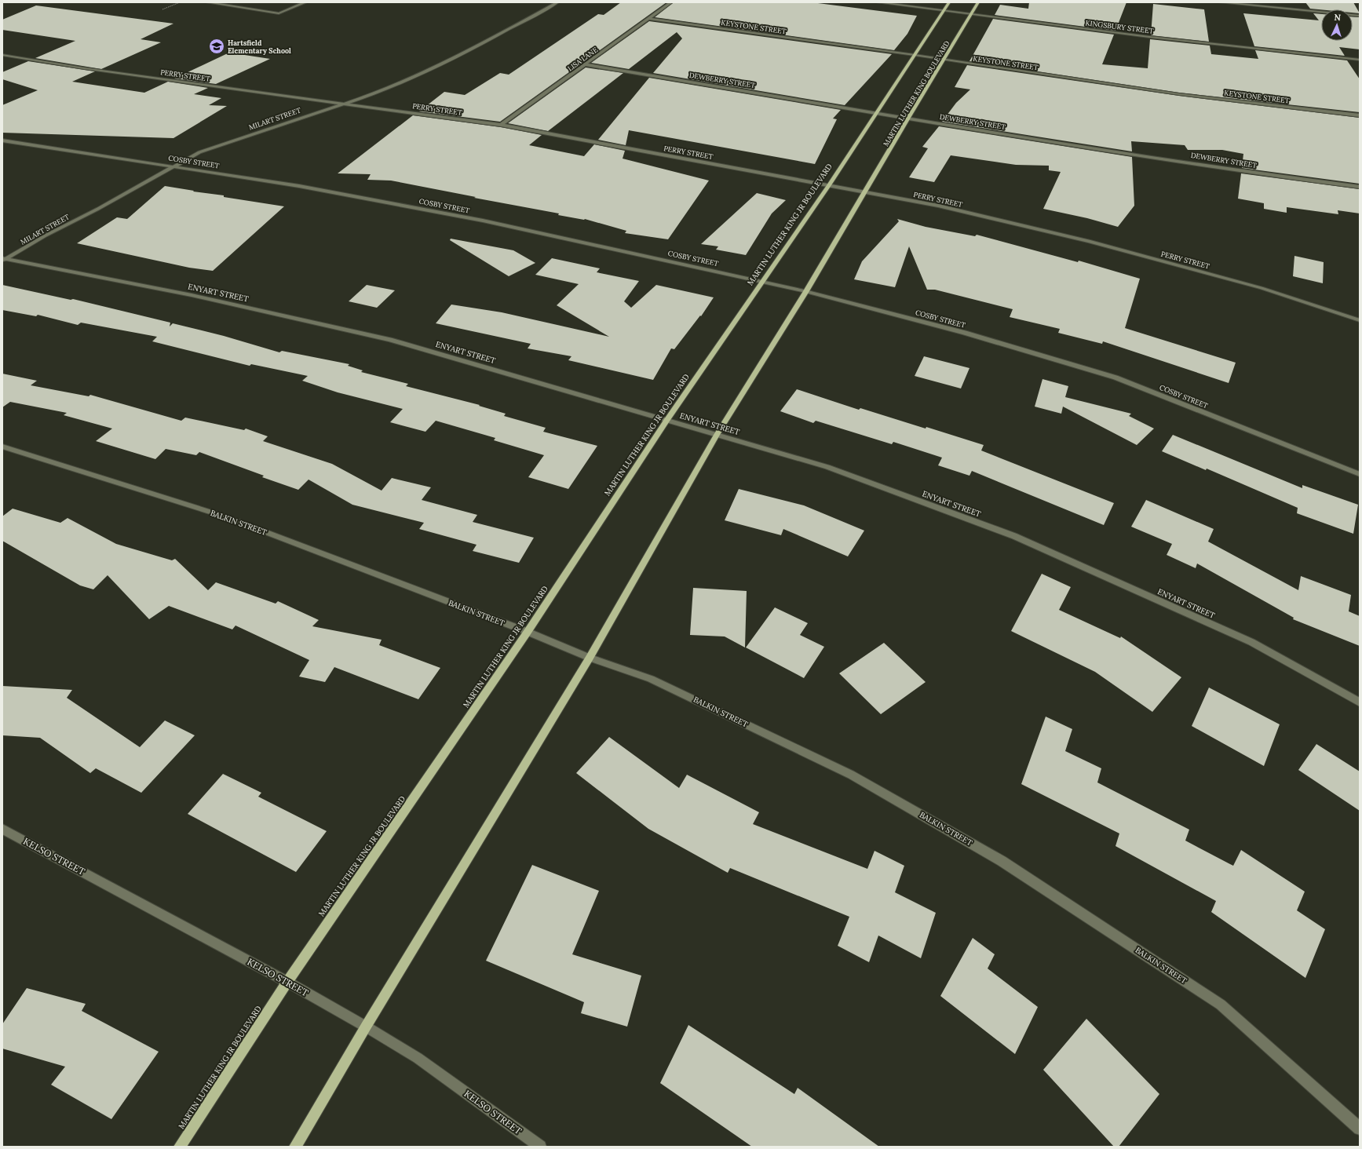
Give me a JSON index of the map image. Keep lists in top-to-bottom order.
{
  "streets": {
    "main road": ["MARTIN LUTHER KING BOULEVARD", "MARTIN LUTHER KING JR BOULEVARD"],
    "street": [
      "KEYSTONE STREET",
      "KINGSBURY STREET",
      "LISA LANE",
      "PERRY STREET",
      "DEWBERRY STREET",
      "MILART STREET",
      "COSBY STREET",
      "ENYART STREET",
      "BALKIN STREET",
      "KELSO STREET"
    ]
  },
  "crossings": [
    ["KEYSTONE STREET", "LISA LANE"],
    ["KEYSTONE STREET", "MARTIN LUTHER KING BOULEVARD"],
    ["KINGSBURY STREET", "MARTIN LUTHER KING BOULEVARD"],
    ["LISA LANE", "PERRY STREET"],
    ["LISA LANE", "DEWBERRY STREET"],
    ["PERRY STREET", "MARTIN LUTHER KING BOULEVARD"],
    ["PERRY STREET", "MILART STREET"],
    ["PERRY STREET", "MARTIN LUTHER KING JR BOULEVARD"],
    ["DEWBERRY STREET", "MARTIN LUTHER KING BOULEVARD"],
    ["DEWBERRY STREET", "MARTIN LUTHER KING JR BOULEVARD"],
    ["MILART STREET", "COSBY STREET"],
    ["MILART STREET", "ENYART STREET"],
    ["COSBY STREET", "MARTIN LUTHER KING JR BOULEVARD"],
    ["MARTIN LUTHER KING JR BOULEVARD", "ENYART STREET"],
    ["MARTIN LUTHER KING JR BOULEVARD", "BALKIN STREET"],
    ["MARTIN LUTHER KING JR BOULEVARD", "KELSO STREET"]
  ],
  "places": {
    "school or university": ["Hartsfield Elementary School"]
  },
  "north": "top"
}
